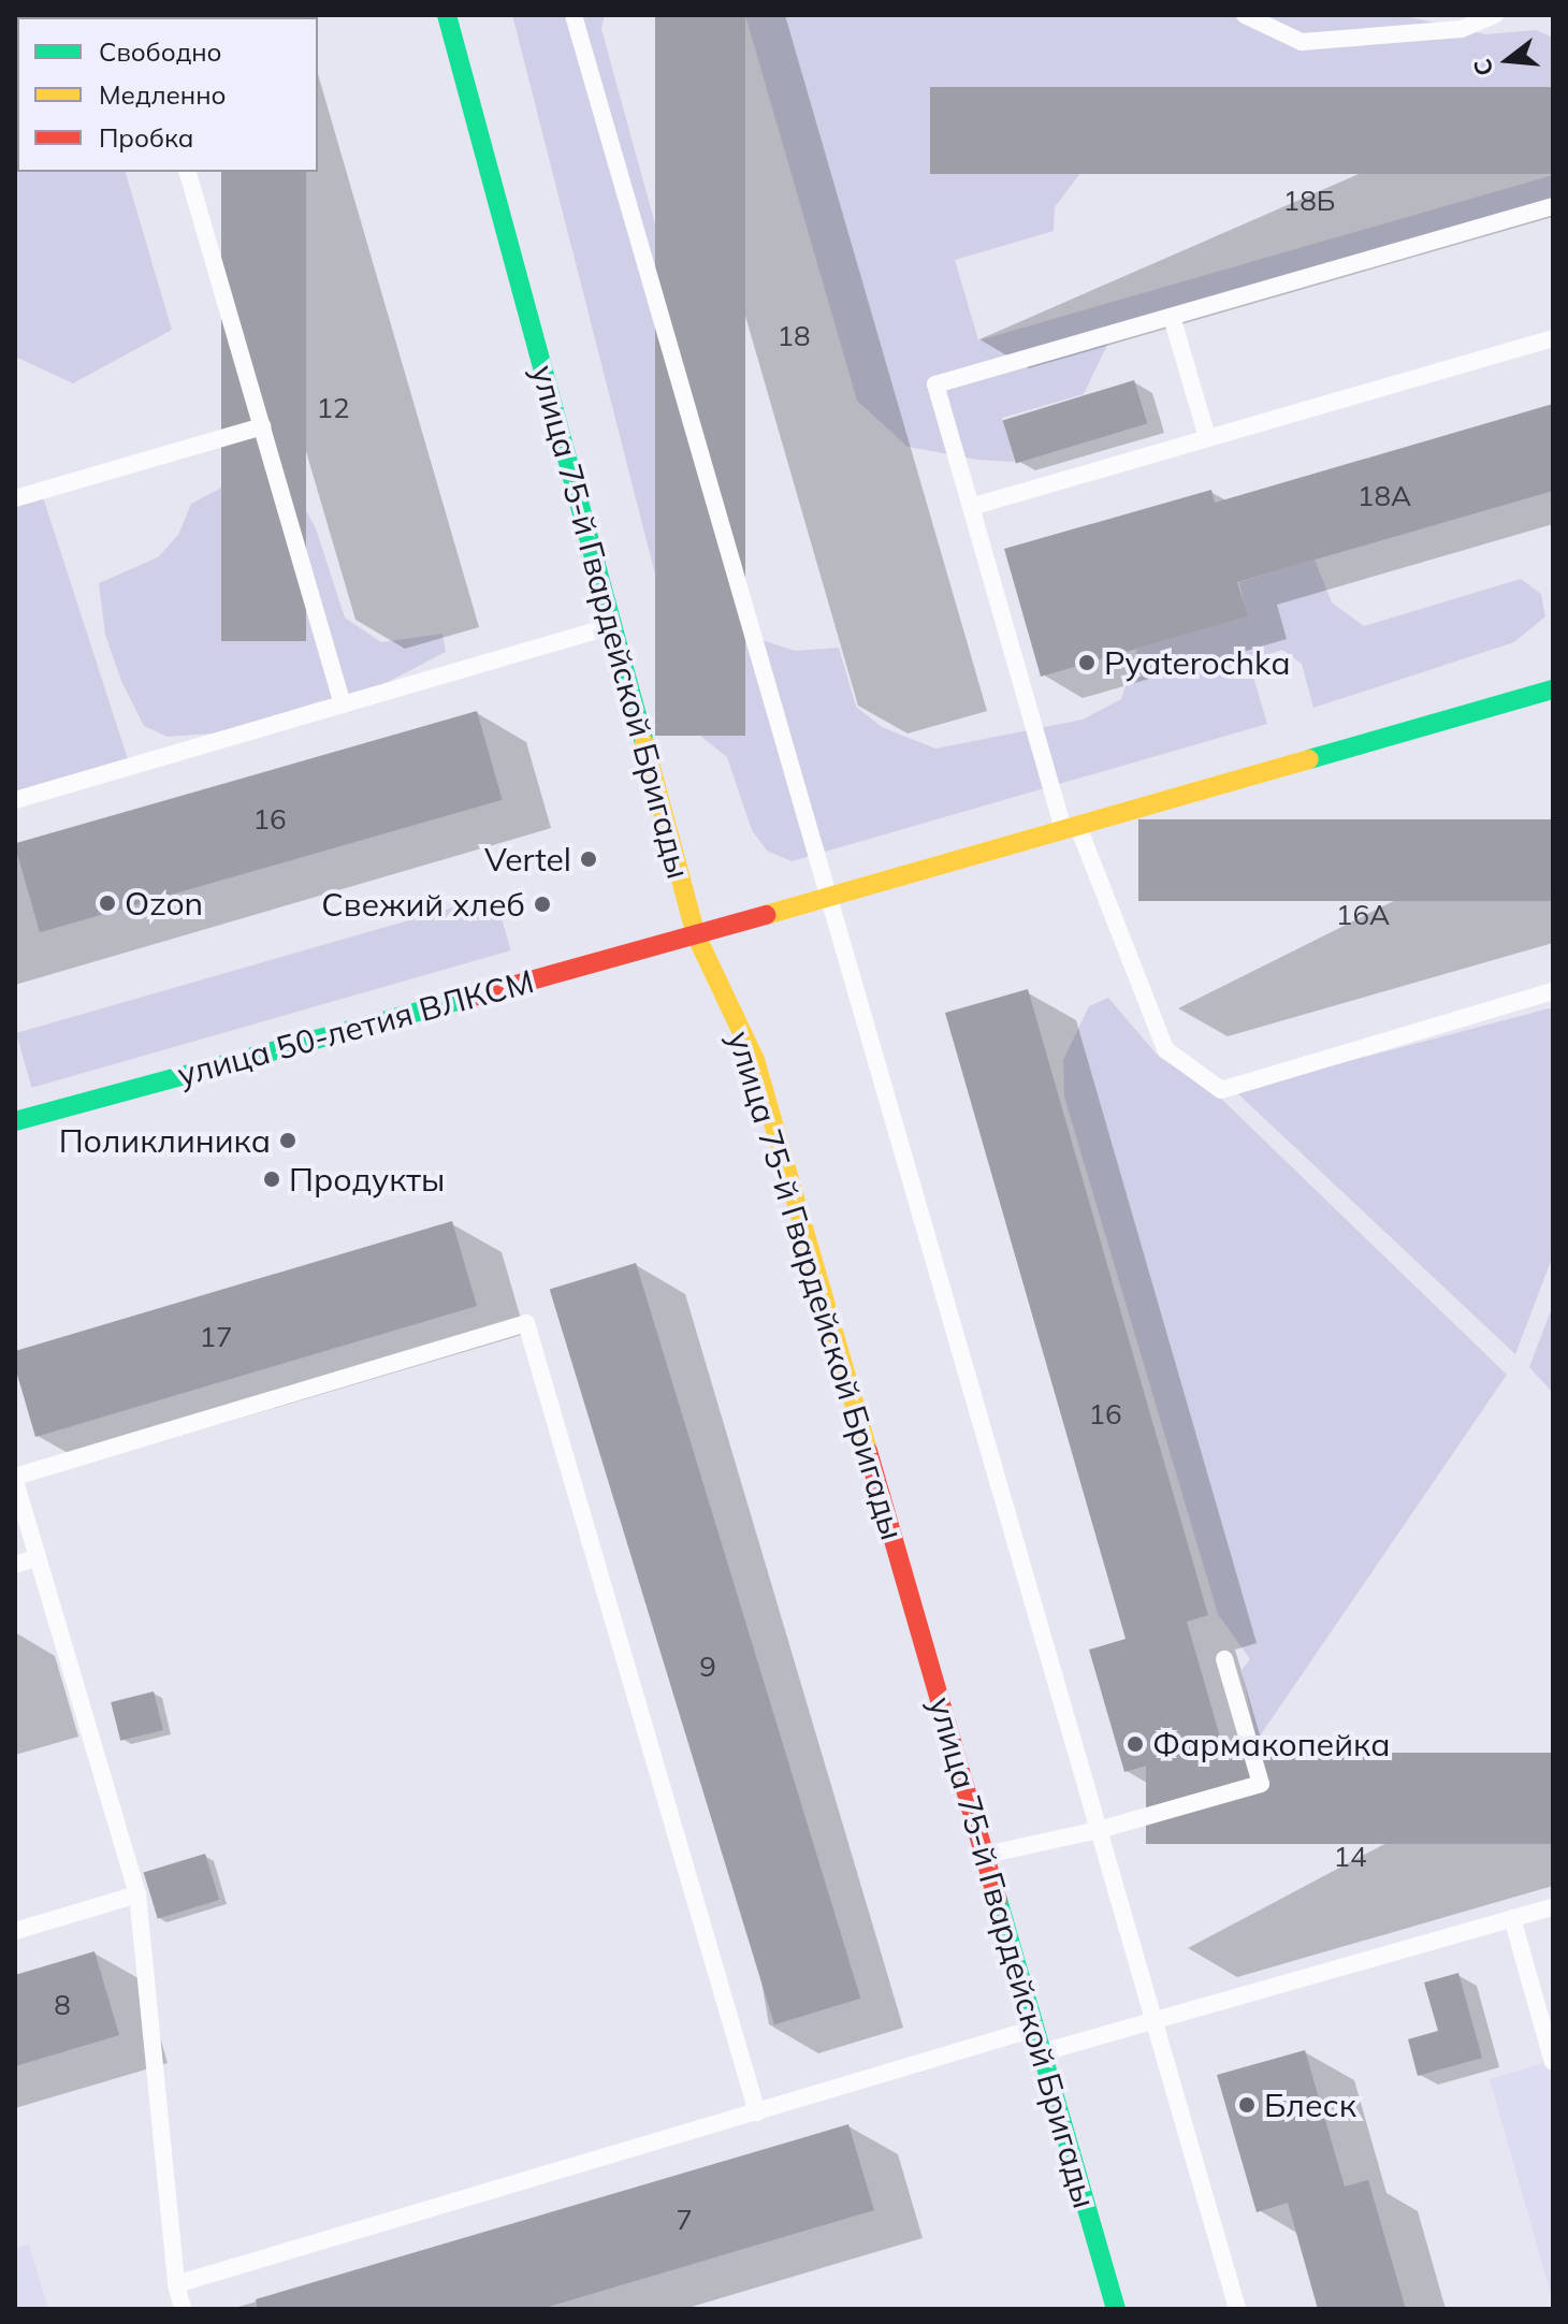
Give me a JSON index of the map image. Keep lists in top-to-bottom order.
{
  "streets": {
    "main road": ["улица 75-й Гвардейской Бригады", "улица 50-летия ВЛКСМ"]
  },
  "crossings": [
    ["улица 75-й Гвардейской Бригады", "улица 50-летия ВЛКСМ"]
  ],
  "places": [
    "Pyaterochka",
    "Vertel",
    "Ozon",
    "Свежий хлеб",
    "Поликлиника",
    "Продукты",
    "Фармакопейка",
    "Блеск"
  ],
  "house_numbers": [
    "18Б",
    "18",
    "12",
    "18А",
    "16",
    "16А",
    "17",
    "16",
    "9",
    "14",
    "8",
    "7"
  ],
  "legend": ["Свободно", "Медленно", "Пробка"],
  "north": "left"
}
